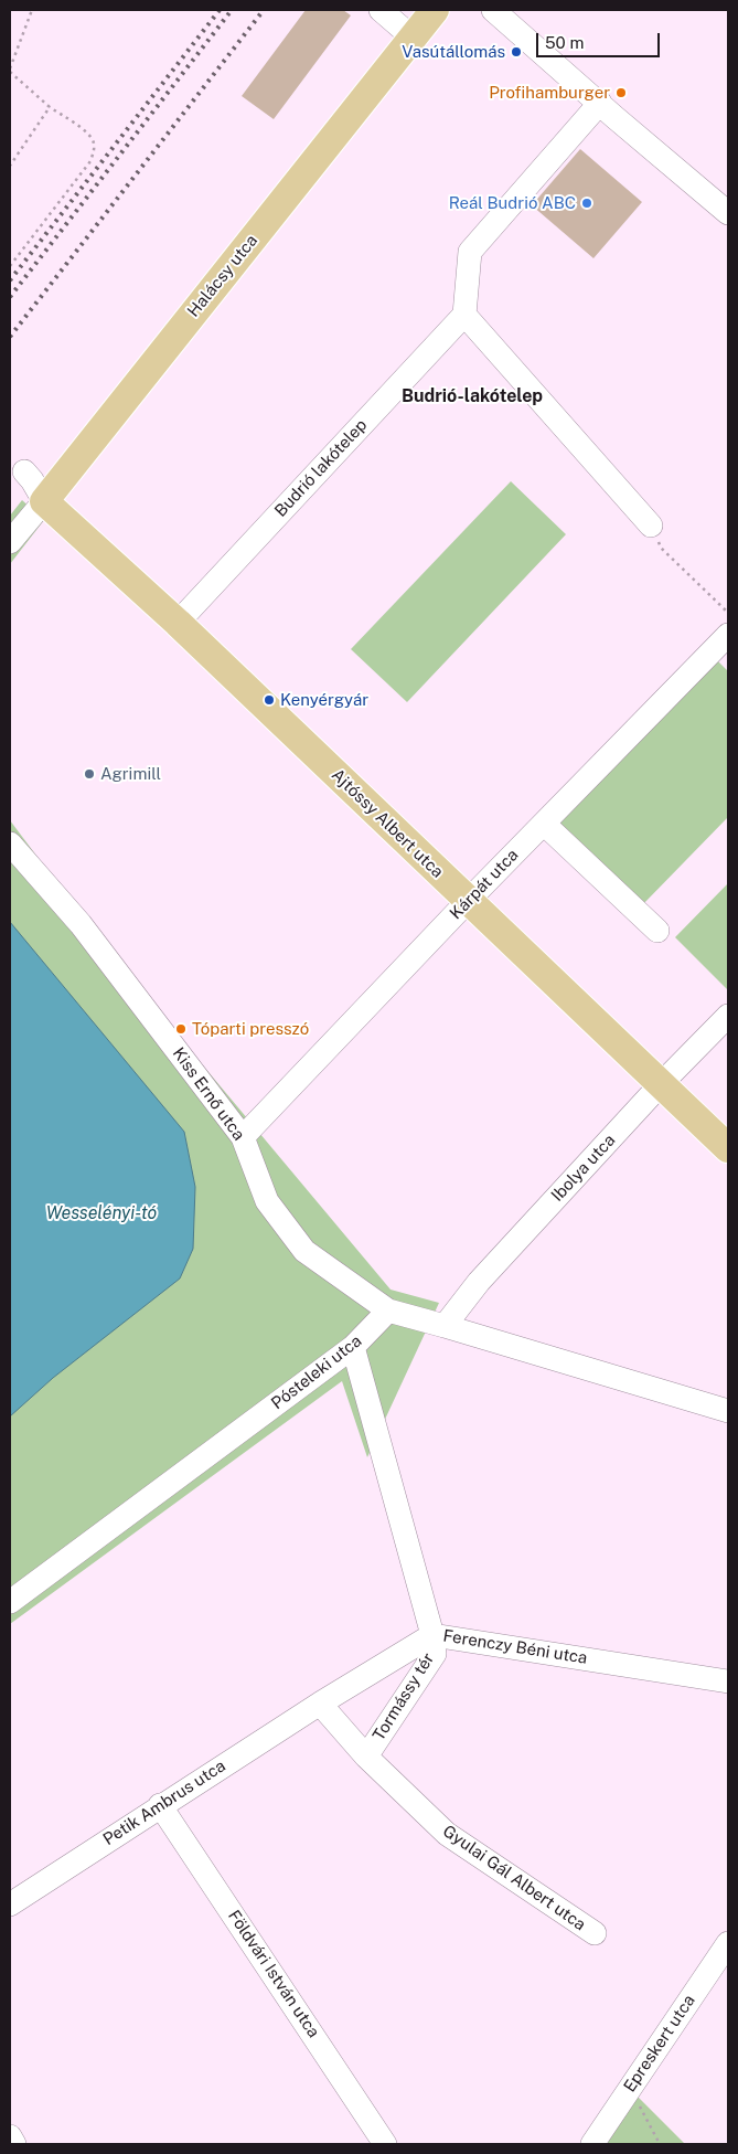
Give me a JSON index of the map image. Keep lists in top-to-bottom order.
{
  "streets": {
    "main road": ["Halácsy utca", "Ajtóssy Albert utca"],
    "street": [
      "Budrió lakótelep",
      "Kárpát utca",
      "Kiss Ernő utca",
      "Ibolya utca",
      "Pósteleki utca",
      "Ferenczy Béni utca",
      "Tormássy tér",
      "Petik Ambrus utca",
      "Gyulai Gál Albert utca",
      "Földvári István utca",
      "Epreskert utca"
    ]
  },
  "crossings": [
    ["Halácsy utca", "Ajtóssy Albert utca"],
    ["Budrió lakótelep", "Ajtóssy Albert utca"],
    ["Ajtóssy Albert utca", "Kárpát utca"],
    ["Ajtóssy Albert utca", "Ibolya utca"],
    ["Kárpát utca", "Kiss Ernő utca"],
    ["Kiss Ernő utca", "Pósteleki utca"],
    ["Pósteleki utca", "Ferenczy Béni utca"],
    ["Ferenczy Béni utca", "Tormássy tér"],
    ["Tormássy tér", "Petik Ambrus utca"],
    ["Tormássy tér", "Gyulai Gál Albert utca"],
    ["Petik Ambrus utca", "Gyulai Gál Albert utca"],
    ["Petik Ambrus utca", "Földvári István utca"]
  ],
  "districts": ["Budrió-lakótelep"],
  "water": ["Wesselényi-tó"],
  "places": [
    "Vasútállomás",
    "Profihamburger",
    "Reál Budrió ABC",
    "Kenyérgyár",
    "Agrimill",
    "Tóparti presszó"
  ],
  "scale_bar": "50 m"
}
